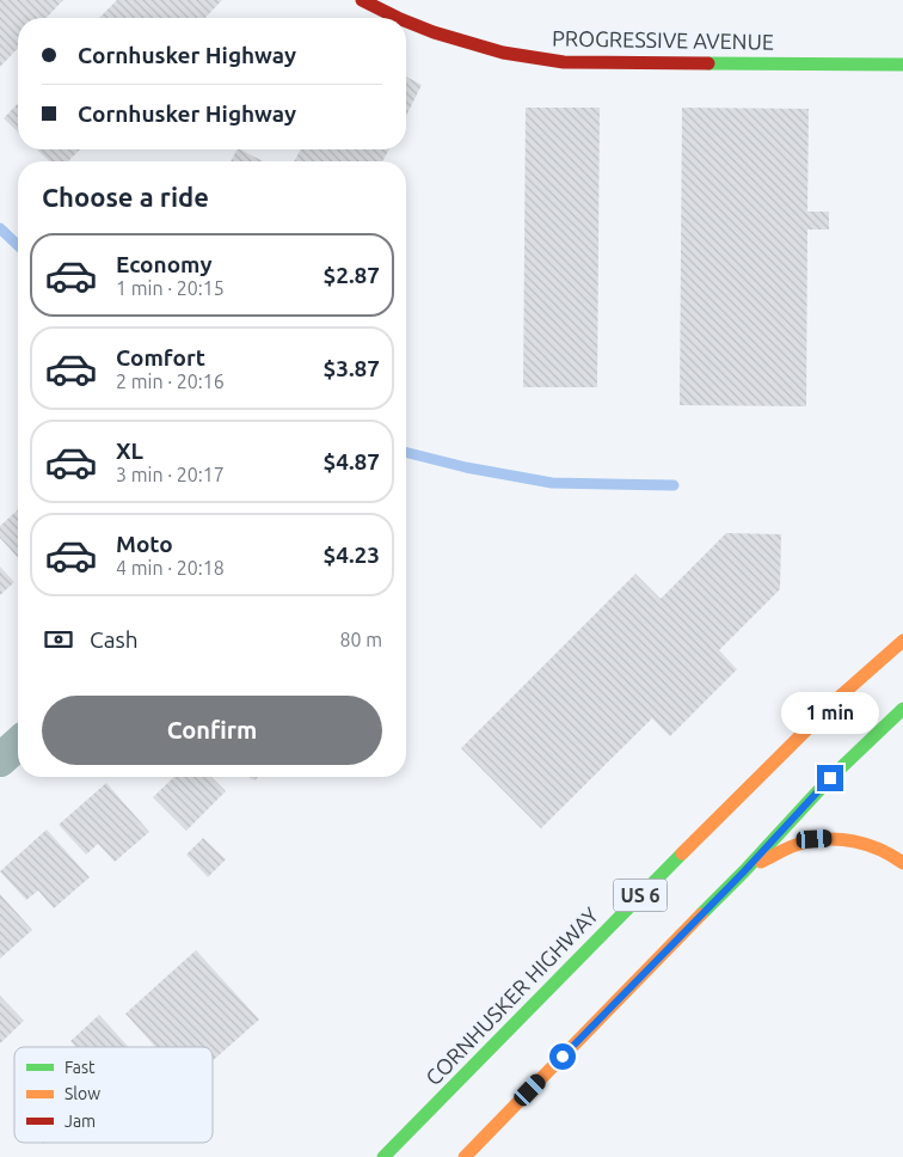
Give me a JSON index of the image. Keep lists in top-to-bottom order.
{
  "streets": {
    "main road": ["PROGRESSIVE AVENUE", "US 6", "CORNHUSKER HIGHWAY"]
  },
  "legend": ["Fast", "Slow", "Jam"],
  "page": {
    "banner": ["Cornhusker Highway", "Cornhusker Highway"],
    "heading": "Choose a ride",
    "list": [
      {
        "name": "Economy",
        "note": "1 min · 20:15",
        "value": "$2.87"
      },
      {
        "name": "Comfort",
        "note": "2 min · 20:16",
        "value": "$3.87"
      },
      {
        "name": "XL",
        "note": "3 min · 20:17",
        "value": "$4.87"
      },
      {
        "name": "Moto",
        "note": "4 min · 20:18",
        "value": "$4.23"
      }
    ],
    "pay": ["Cash", "80 m"],
    "buttons": "Confirm",
    "bubble": "1 min"
  }
}
